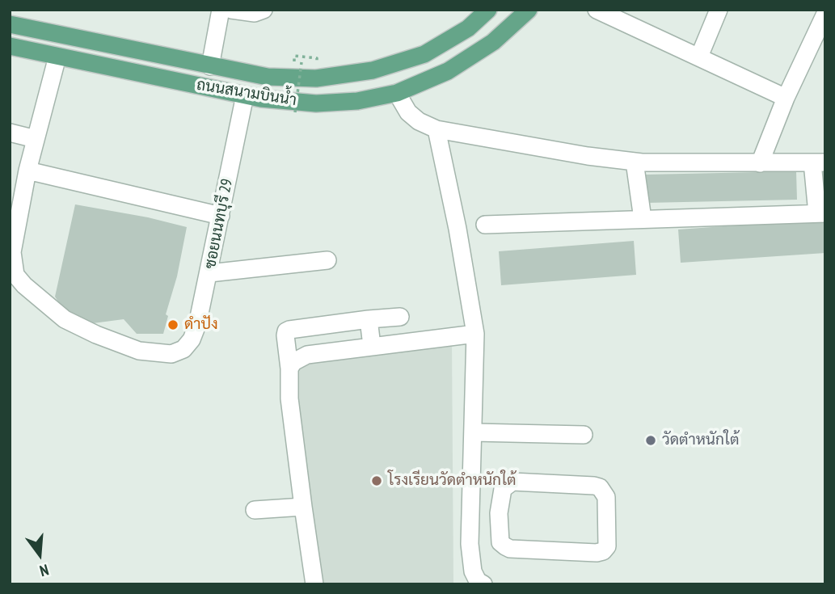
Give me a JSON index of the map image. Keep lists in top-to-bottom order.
{
  "streets": {
    "main road": ["ถนนสนามบินน้ำ"],
    "street": ["ซอยนนทบุรี 29"]
  },
  "crossings": [
    ["ถนนสนามบินน้ำ", "ซอยนนทบุรี 29"]
  ],
  "places": ["ดำปัง", "วัดตำหนักใต้", "โรงเรียนวัดตำหนักใต้"],
  "north": "bottom"
}
